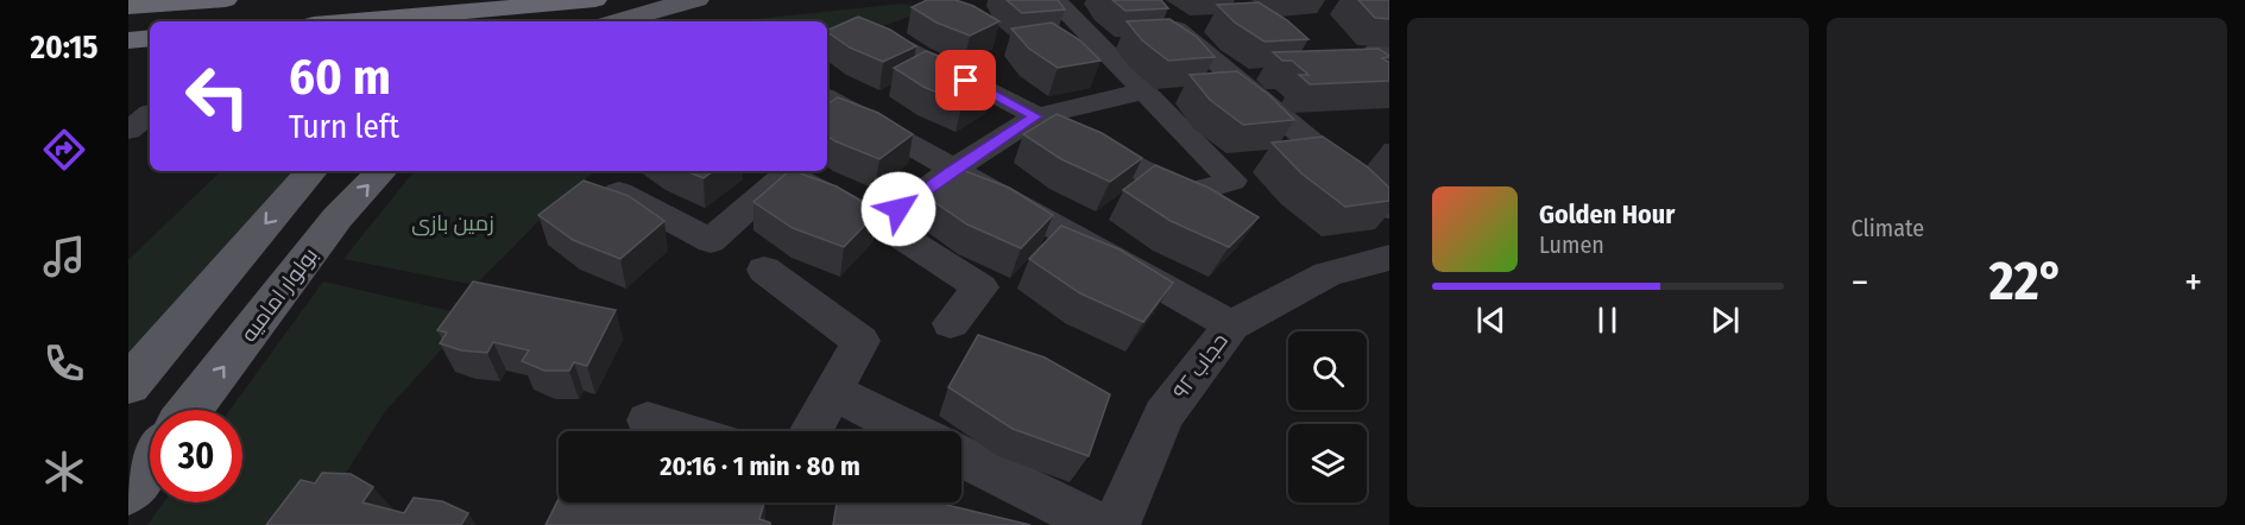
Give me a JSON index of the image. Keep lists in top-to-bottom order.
{
  "streets": {
    "main road": ["بولوار امامیه"],
    "street": ["حجاب ۹۲"]
  },
  "parks": ["زمین بازی"],
  "page": {
    "tabs": "20:15",
    "tile": "Climate",
    "turn": ["60 m", "Turn left"],
    "song": ["Golden Hour", "Lumen"],
    "heat": ["−", "22°", "+"],
    "limit": "30",
    "trip": "20:16 · 1 min · 80 m"
  }
}
